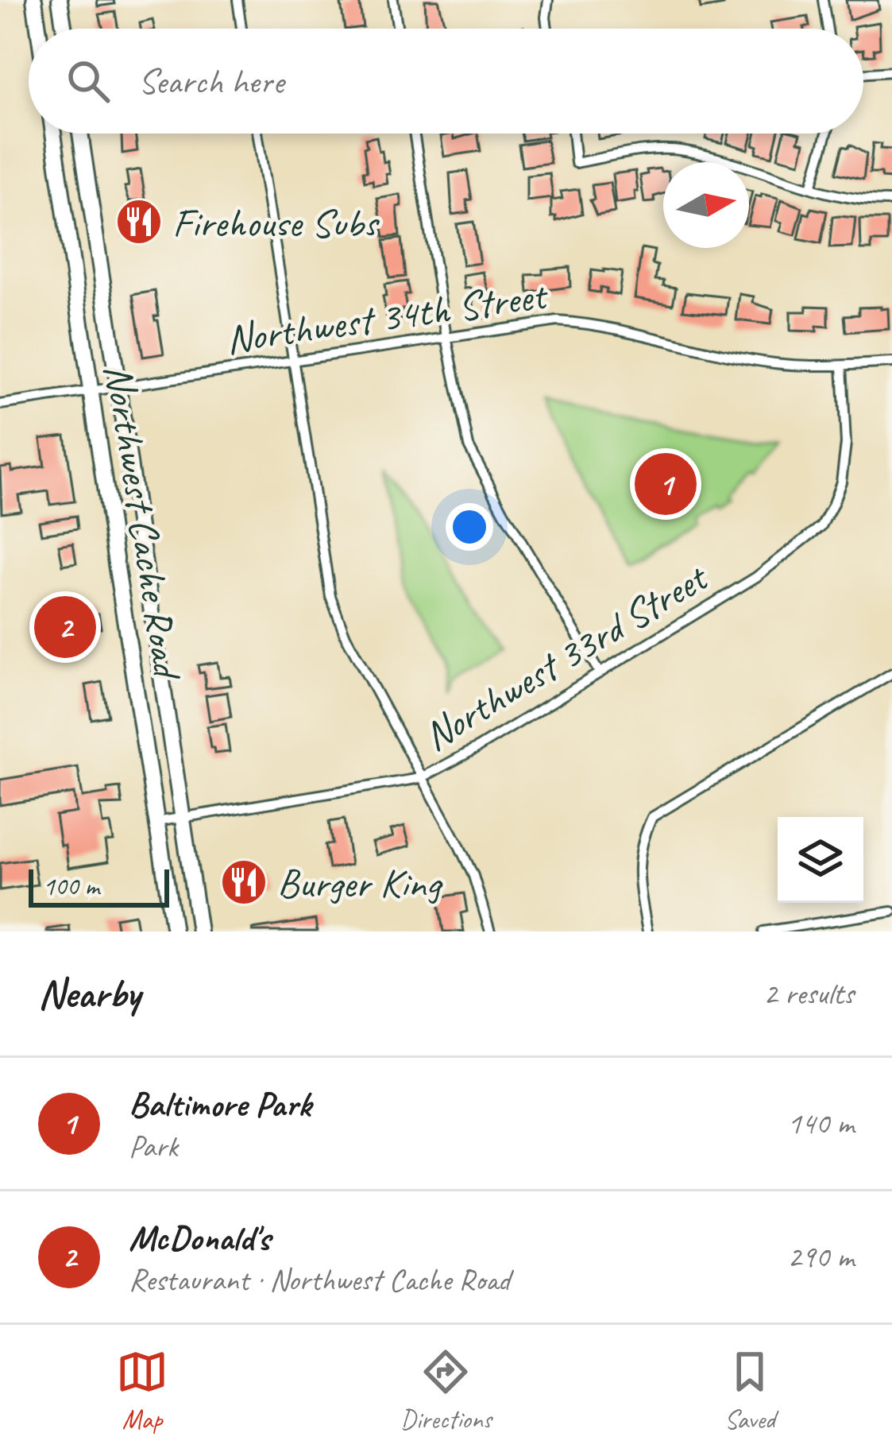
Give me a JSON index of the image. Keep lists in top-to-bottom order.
{
  "streets": {
    "main road": ["Northwest Cache Road"],
    "street": ["Northwest 34th Street", "Northwest 33rd Street"]
  },
  "crossings": [
    ["Northwest 34th Street", "Northwest Cache Road"],
    ["Northwest 34th Street", "Northwest 33rd Street"],
    ["Northwest Cache Road", "Northwest 33rd Street"]
  ],
  "places": {
    "restaurant": ["Firehouse Subs", "Burger King"]
  },
  "scale_bar": "100 m",
  "north": "right",
  "page": {
    "search": "Search here",
    "pins": ["1", "2"],
    "scale": "100 m",
    "heading": ["Nearby", "2 results"],
    "list": [
      {
        "mark": "1",
        "name": "Baltimore Park",
        "note": "Park",
        "value": "140 m"
      },
      {
        "mark": "2",
        "name": "McDonald's",
        "note": "Restaurant · Northwest Cache Road",
        "value": "290 m"
      }
    ],
    "nav": ["Map", "Directions", "Saved"]
  }
}
